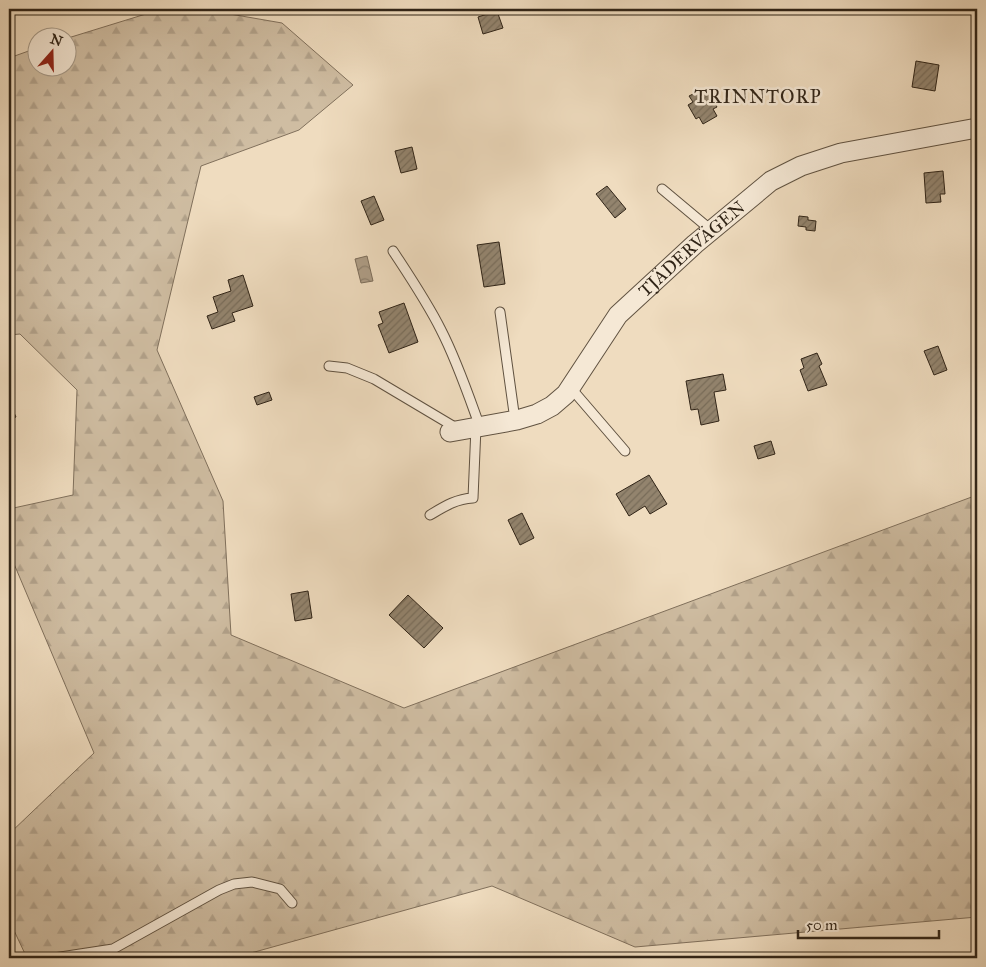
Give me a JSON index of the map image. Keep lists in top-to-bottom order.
{
  "streets": {
    "street": ["TJÄDERVÄGEN"]
  },
  "districts": ["TRINNTORP"],
  "scale_bar": "50 m",
  "north": "top"
}
